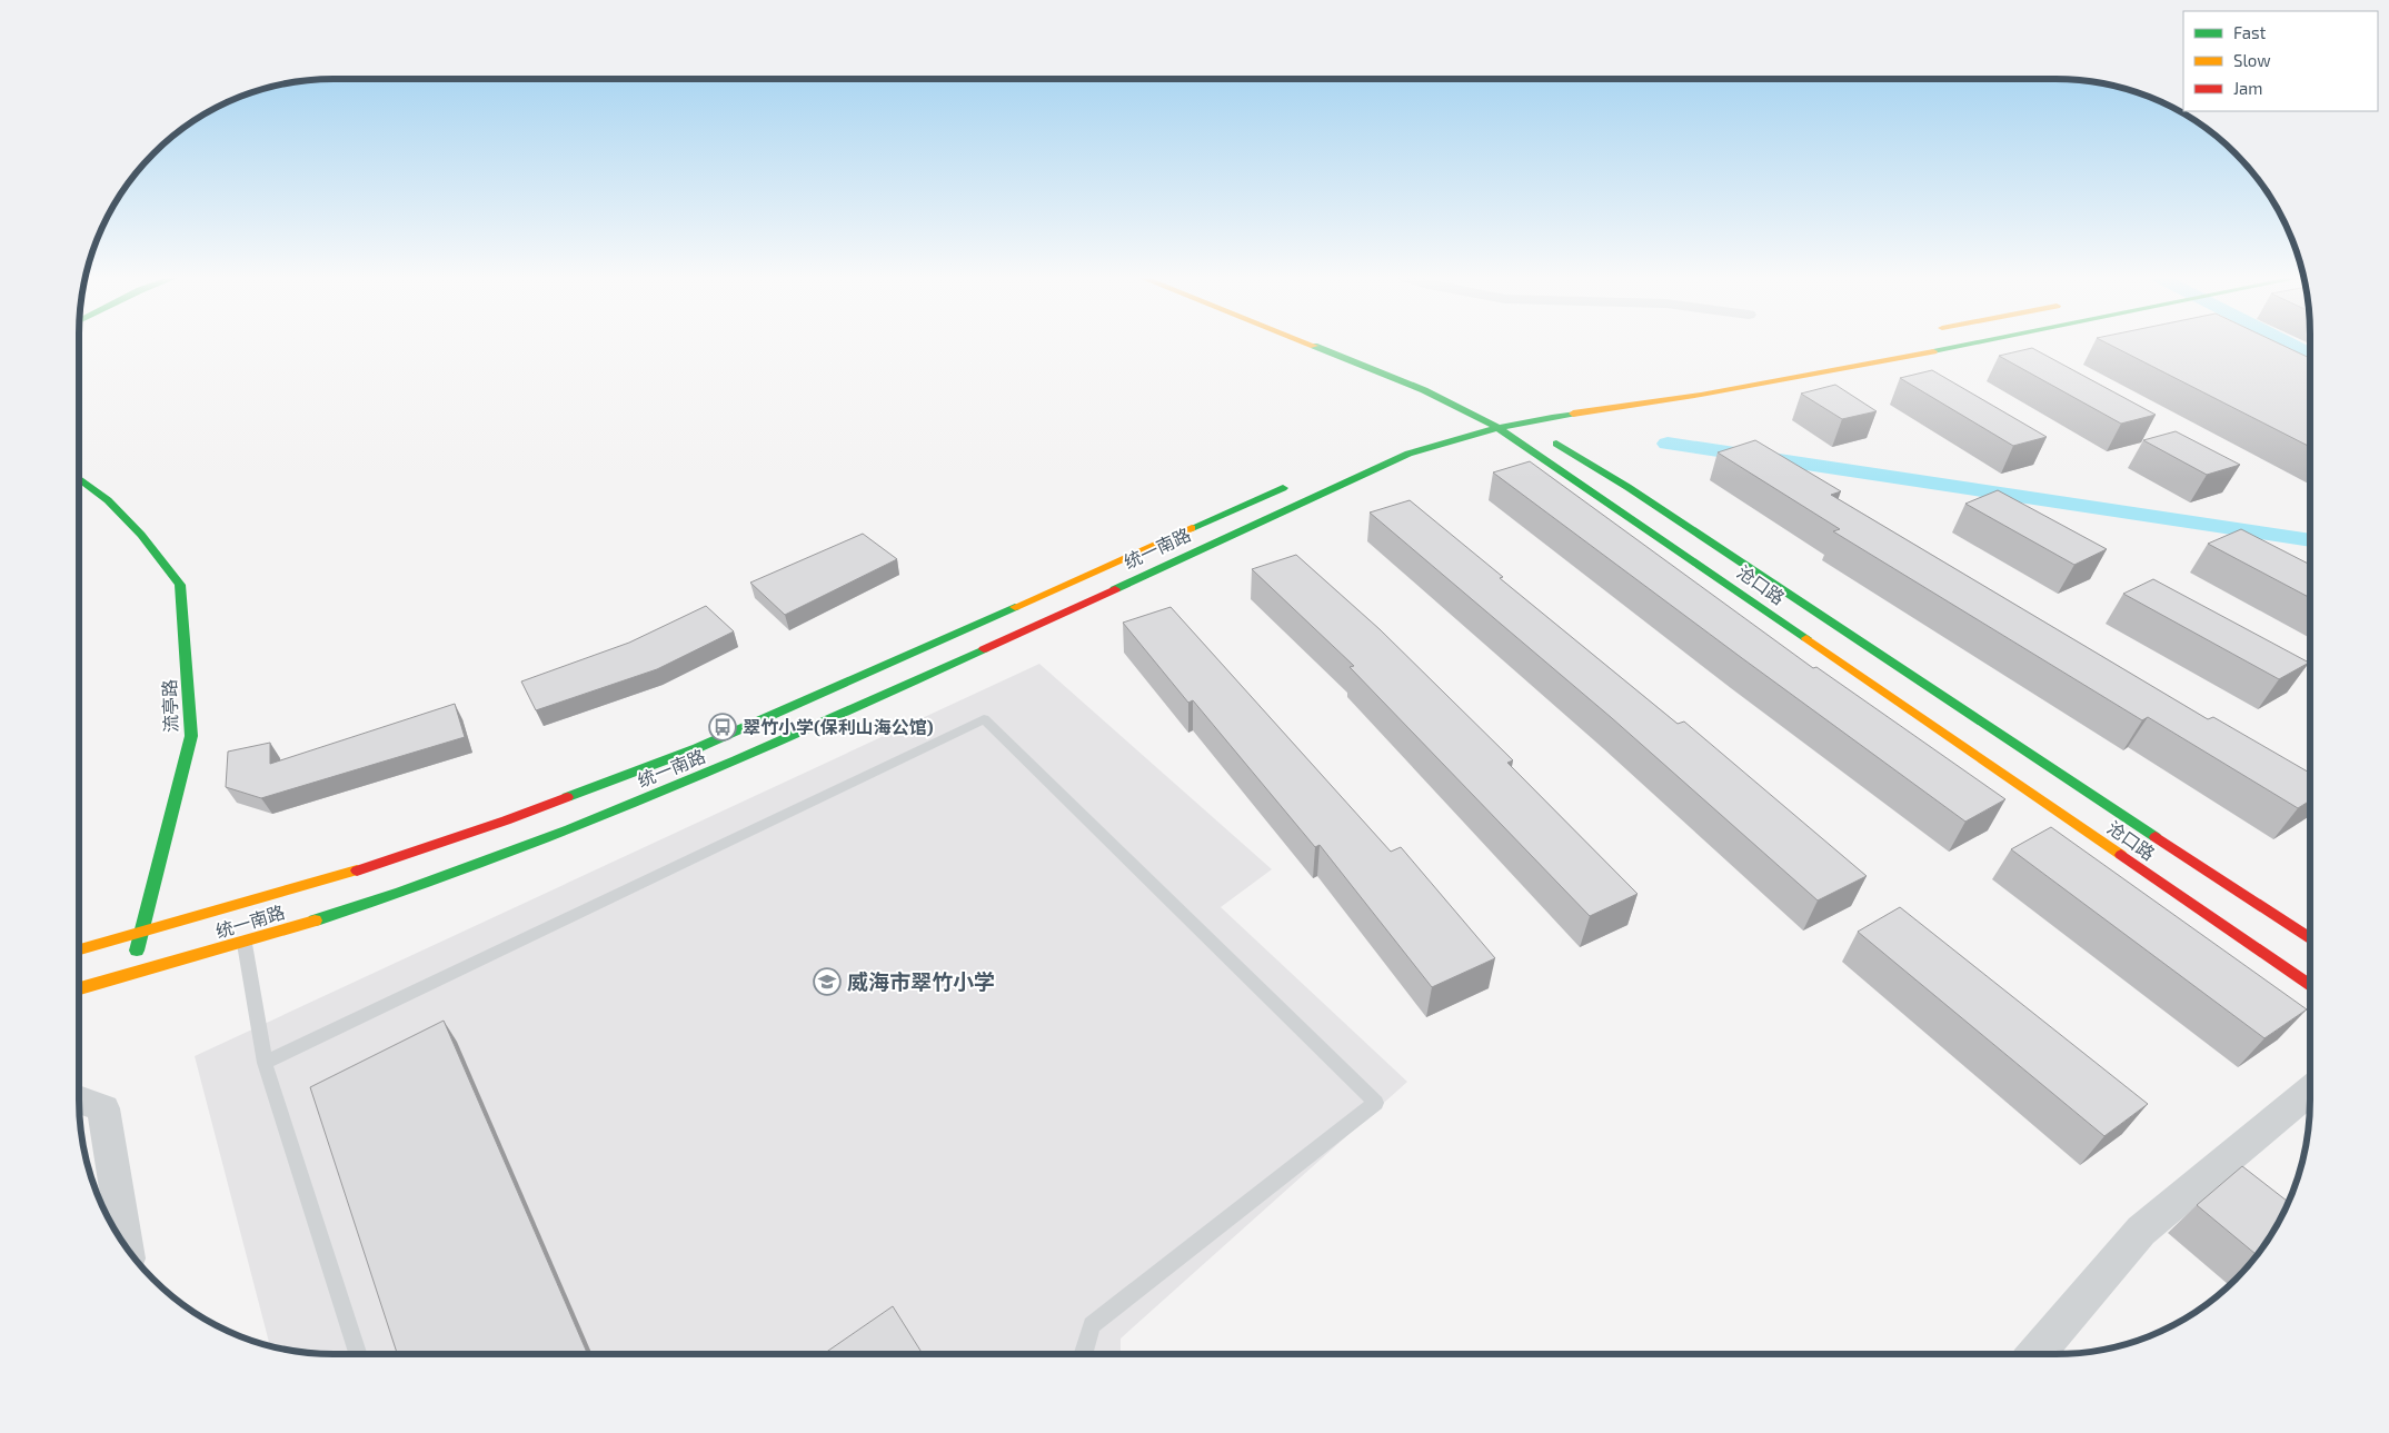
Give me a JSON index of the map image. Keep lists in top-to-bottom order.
{
  "streets": {
    "main road": ["统一南路", "沧口路", "流亭路"]
  },
  "crossings": [
    ["统一南路", "沧口路"],
    ["统一南路", "流亭路"]
  ],
  "places": {
    "bus stop": ["翠竹小学(保利山海公馆)"],
    "school or university": ["威海市翠竹小学"]
  },
  "legend": ["Fast", "Slow", "Jam"]
}
